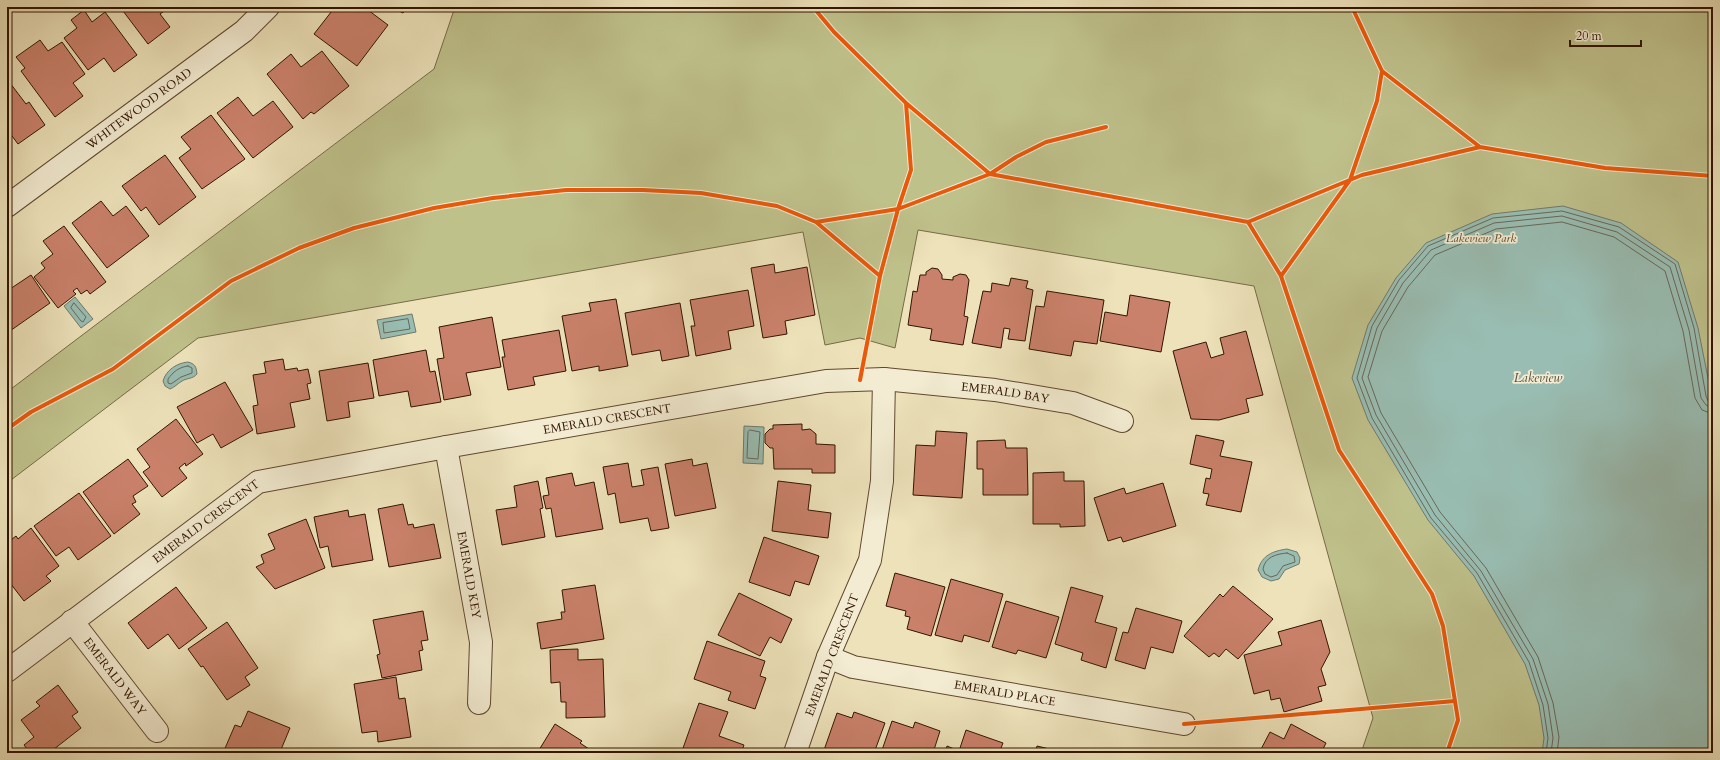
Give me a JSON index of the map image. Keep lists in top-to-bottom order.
{
  "streets": {
    "street": [
      "WHITEWOOD ROAD",
      "EMERALD BAY",
      "EMERALD CRESCENT",
      "EMERALD KEY",
      "EMERALD WAY",
      "EMERALD PLACE"
    ]
  },
  "crossings": [
    ["EMERALD BAY", "EMERALD CRESCENT"],
    ["EMERALD CRESCENT", "EMERALD KEY"],
    ["EMERALD CRESCENT", "EMERALD WAY"],
    ["EMERALD CRESCENT", "EMERALD PLACE"]
  ],
  "water": ["Lakeview"],
  "parks": ["Lakeview Park"],
  "scale_bar": "20 m"
}
